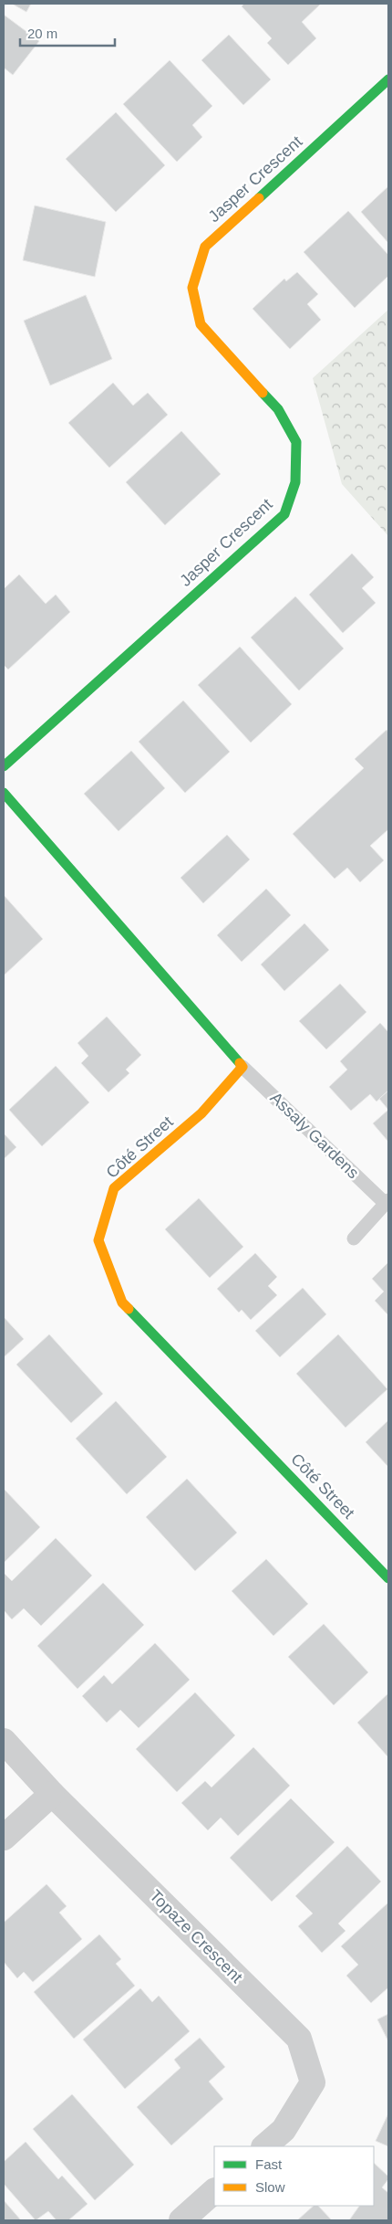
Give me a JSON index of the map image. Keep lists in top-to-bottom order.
{
  "streets": {
    "street": ["Jasper Crescent", "Côté Street", "Topaze Crescent"],
    "lane": ["Assaly Gardens"]
  },
  "crossings": [
    ["Assaly Gardens", "Côté Street"]
  ],
  "legend": ["Fast", "Slow"],
  "scale_bar": "20 m"
}
